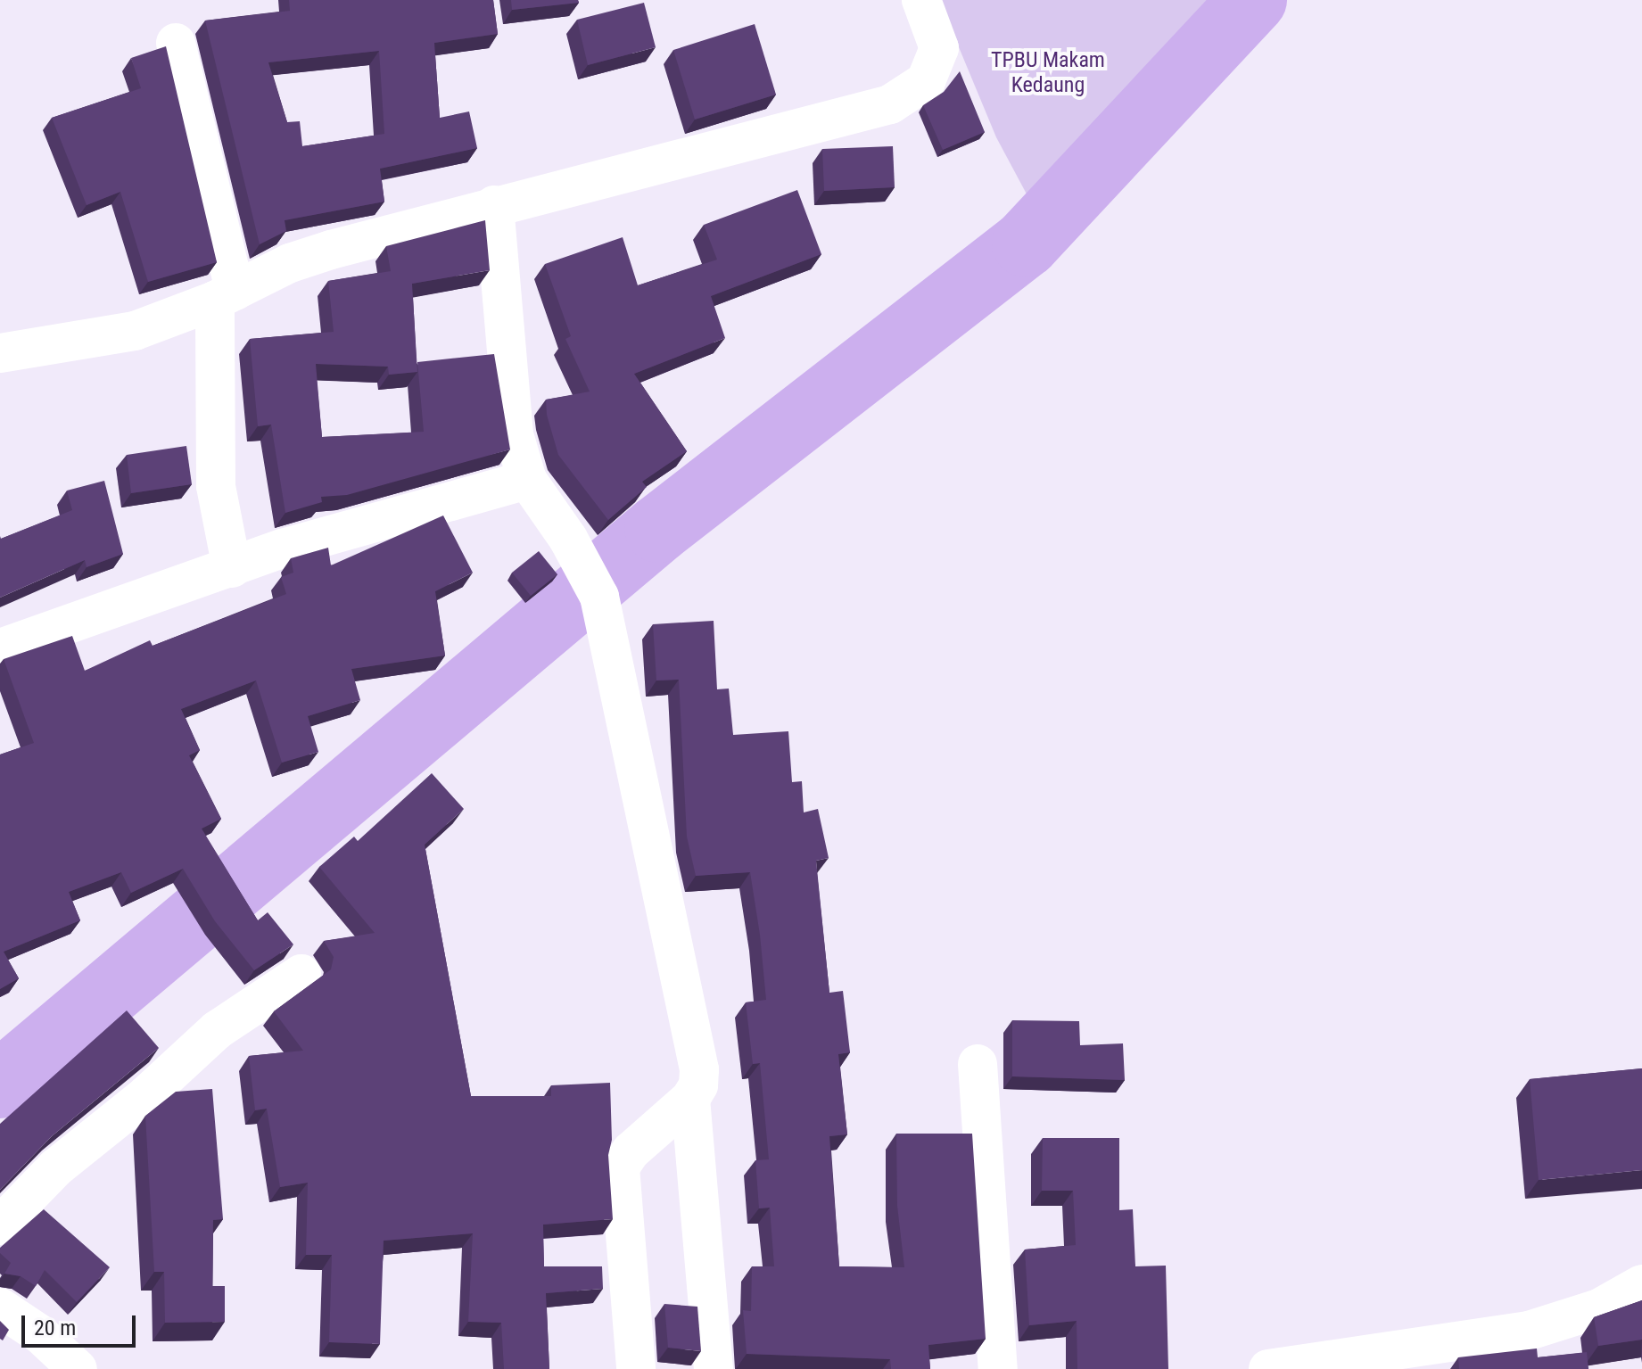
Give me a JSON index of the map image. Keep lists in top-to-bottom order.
{
  "parks": ["TPBU Makam Kedaung"],
  "scale_bar": "20 m"
}
